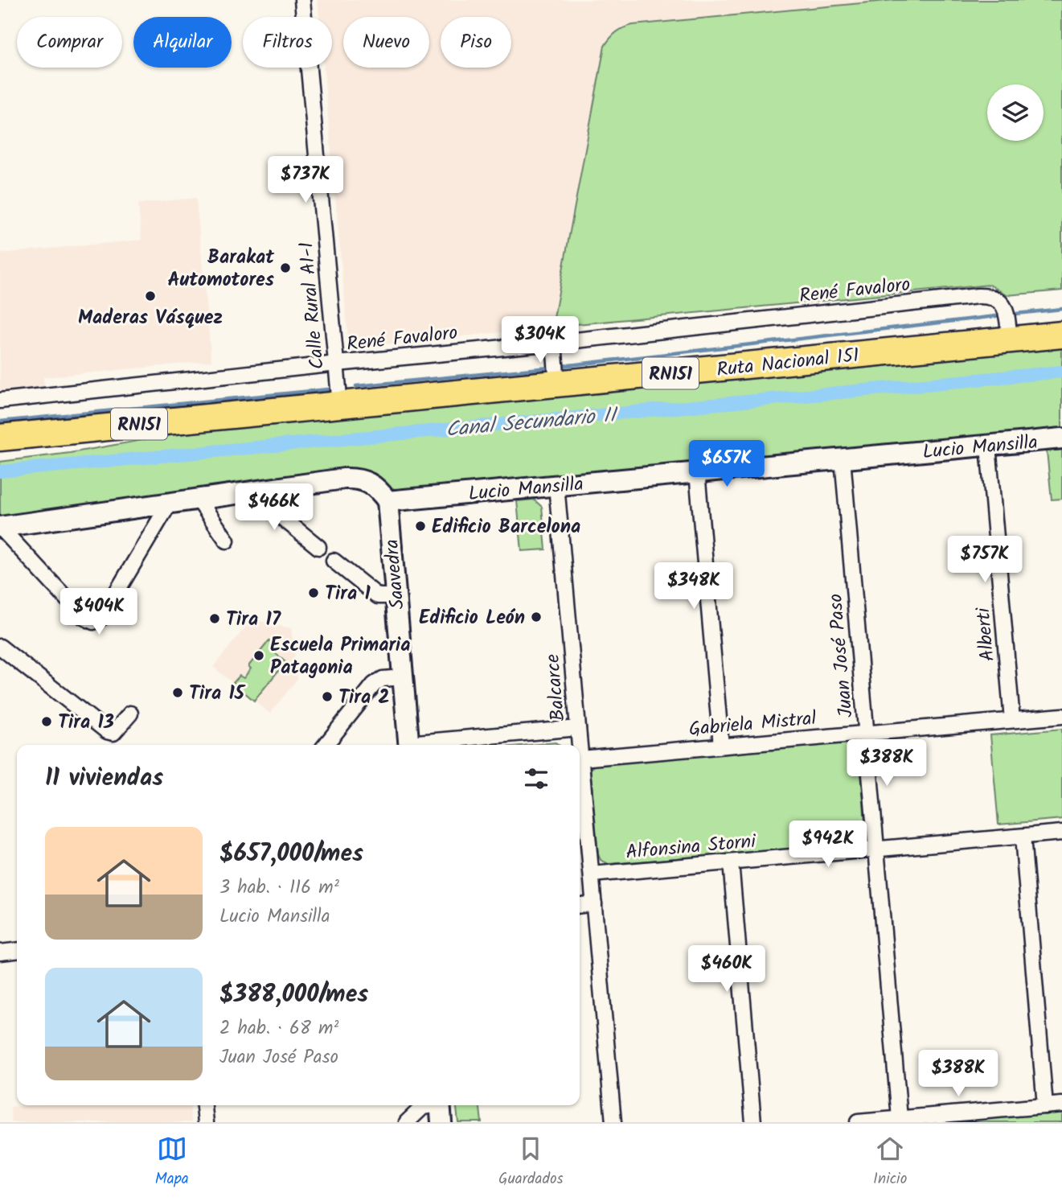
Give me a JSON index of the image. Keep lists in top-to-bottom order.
{
  "streets": {
    "highway": ["Ruta Nacional 151", "RN151"],
    "street": [
      "René Favaloro",
      "Calle Rural A1-1",
      "Lucio Mansilla",
      "Saavedra",
      "Alberti",
      "Juan José Paso",
      "Balcarce",
      "Gabriela Mistral",
      "Alfonsina Storni"
    ]
  },
  "crossings": [
    ["René Favaloro", "Calle Rural A1-1"],
    ["René Favaloro", "Ruta Nacional 151"],
    ["Calle Rural A1-1", "Ruta Nacional 151"],
    ["Lucio Mansilla", "Saavedra"],
    ["Lucio Mansilla", "Alberti"],
    ["Lucio Mansilla", "Juan José Paso"],
    ["Lucio Mansilla", "Balcarce"],
    ["Alberti", "Gabriela Mistral"],
    ["Juan José Paso", "Gabriela Mistral"],
    ["Juan José Paso", "Alfonsina Storni"],
    ["Balcarce", "Gabriela Mistral"],
    ["Balcarce", "Alfonsina Storni"]
  ],
  "water": ["Canal Secundario II"],
  "places": [
    "Barakat Automotores",
    "Maderas Vásquez",
    "Edificio Barcelona",
    "Tira 1",
    "Edificio León",
    "Tira 17",
    "Escuela Primaria Patagonia",
    "Tira 15",
    "Tira 2",
    "Tira 13"
  ],
  "page": {
    "chip": [
      "Comprar",
      "Alquilar",
      "Filtros",
      "Nuevo",
      "Piso"
    ],
    "price": [
      "$737K",
      "$304K",
      "$657K",
      "$466K",
      "$757K",
      "$348K",
      "$404K",
      "$388K",
      "$942K",
      "$460K",
      "$388K"
    ],
    "heading": "11 viviendas",
    "list": [
      {
        "name": "$657,000/mes",
        "note": "3 hab. · 116 m² · Lucio Mansilla"
      },
      {
        "name": "$388,000/mes",
        "note": "2 hab. · 68 m² · Juan José Paso"
      }
    ],
    "tabs": ["Mapa", "Guardados", "Inicio"]
  }
}
